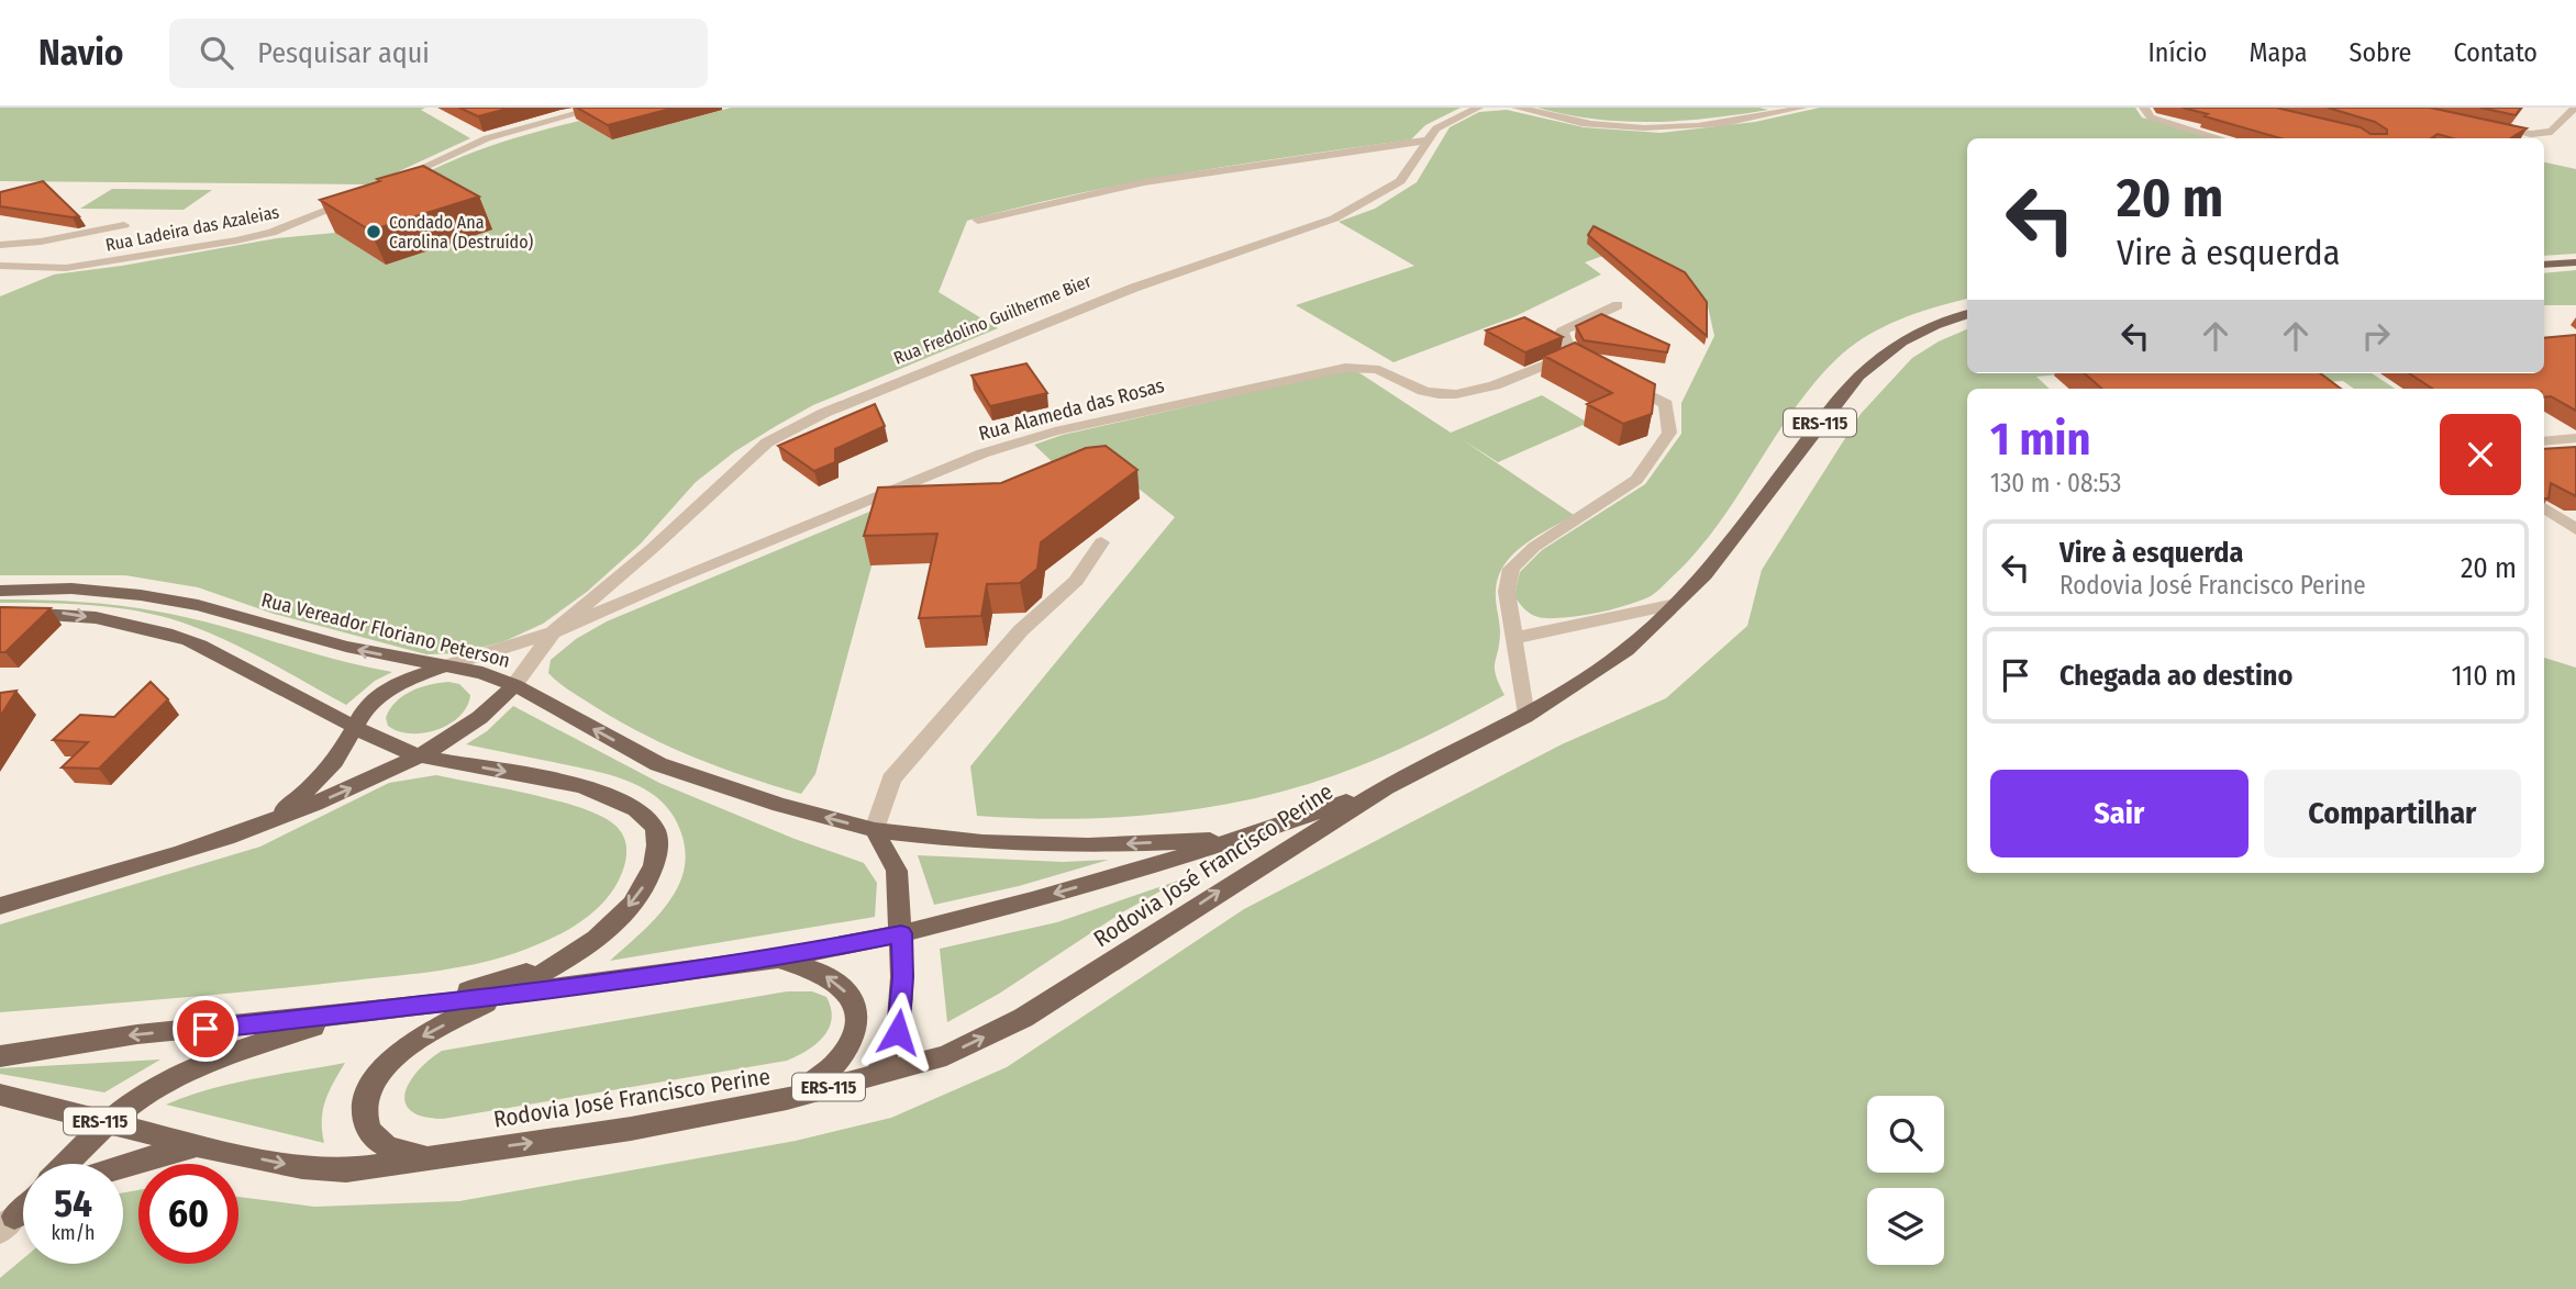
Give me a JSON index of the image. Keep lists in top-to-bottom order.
{
  "streets": {
    "main road": [
      "Rua Fredolino Guilherme Bier",
      "ERS-115",
      "Rua Vereador Floriano Peterson",
      "Rodovia José Francisco Perine"
    ],
    "street": ["Rua Ladeira das Azaleias", "Rua Alameda das Rosas"]
  },
  "crossings": [
    ["Rua Fredolino Guilherme Bier", "Rua Alameda das Rosas"],
    ["Rua Fredolino Guilherme Bier", "Rua Vereador Floriano Peterson"],
    ["Rua Vereador Floriano Peterson", "Rodovia José Francisco Perine"]
  ],
  "places": ["Condado Ana Carolina (Destruído)"],
  "page": {
    "header": "Navio",
    "search": "Pesquisar aqui",
    "nav": [
      "Início",
      "Mapa",
      "Sobre",
      "Contato"
    ],
    "turn": ["20 m", "Vire à esquerda"],
    "heading": ["1 min", "130 m · 08:53"],
    "list": [
      {
        "name": "Vire à esquerda",
        "note": "Rodovia José Francisco Perine",
        "value": "20 m"
      },
      {
        "name": "Chegada ao destino",
        "value": "110 m"
      }
    ],
    "buttons": ["Sair", "Compartilhar"],
    "speed": "54 km/h",
    "limit": "60"
  }
}
